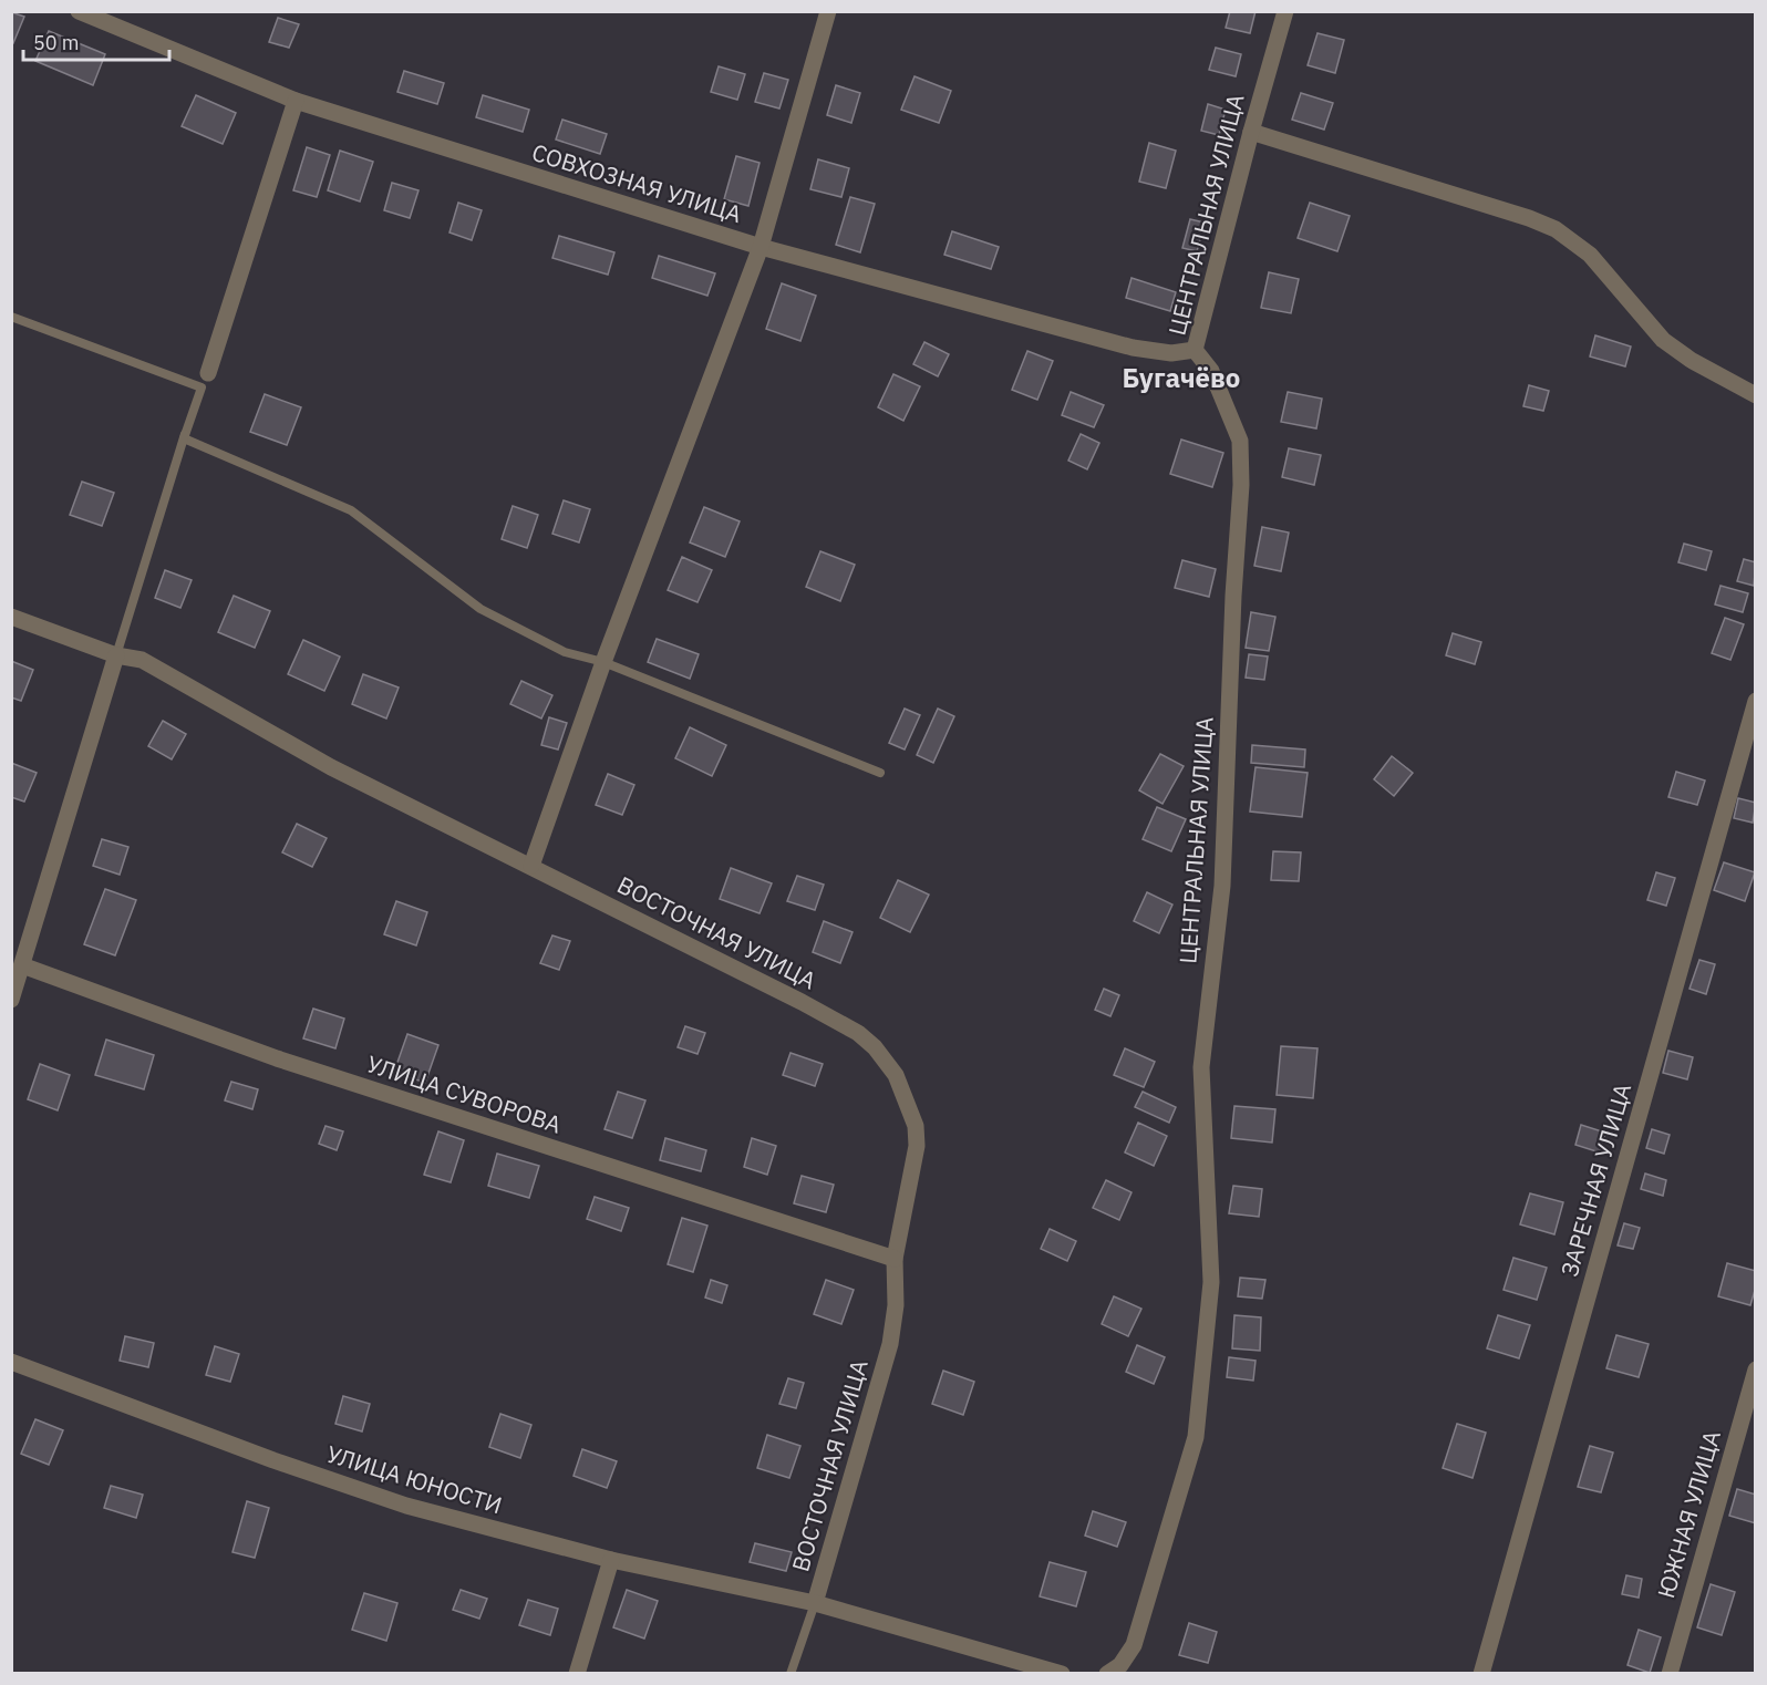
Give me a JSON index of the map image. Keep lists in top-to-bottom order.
{
  "streets": {
    "street": [
      "СОВХОЗНАЯ УЛИЦА",
      "ЦЕНТРАЛЬНАЯ УЛИЦА",
      "ВОСТОЧНАЯ УЛИЦА",
      "УЛИЦА СУВОРОВА",
      "ЗАРЕЧНАЯ УЛИЦА",
      "УЛИЦА ЮНОСТИ",
      "ЮЖНАЯ УЛИЦА"
    ]
  },
  "crossings": [
    ["СОВХОЗНАЯ УЛИЦА", "ЦЕНТРАЛЬНАЯ УЛИЦА"],
    ["ВОСТОЧНАЯ УЛИЦА", "УЛИЦА СУВОРОВА"],
    ["ВОСТОЧНАЯ УЛИЦА", "УЛИЦА ЮНОСТИ"]
  ],
  "districts": ["Бугачёво"],
  "scale_bar": "50 m"
}
